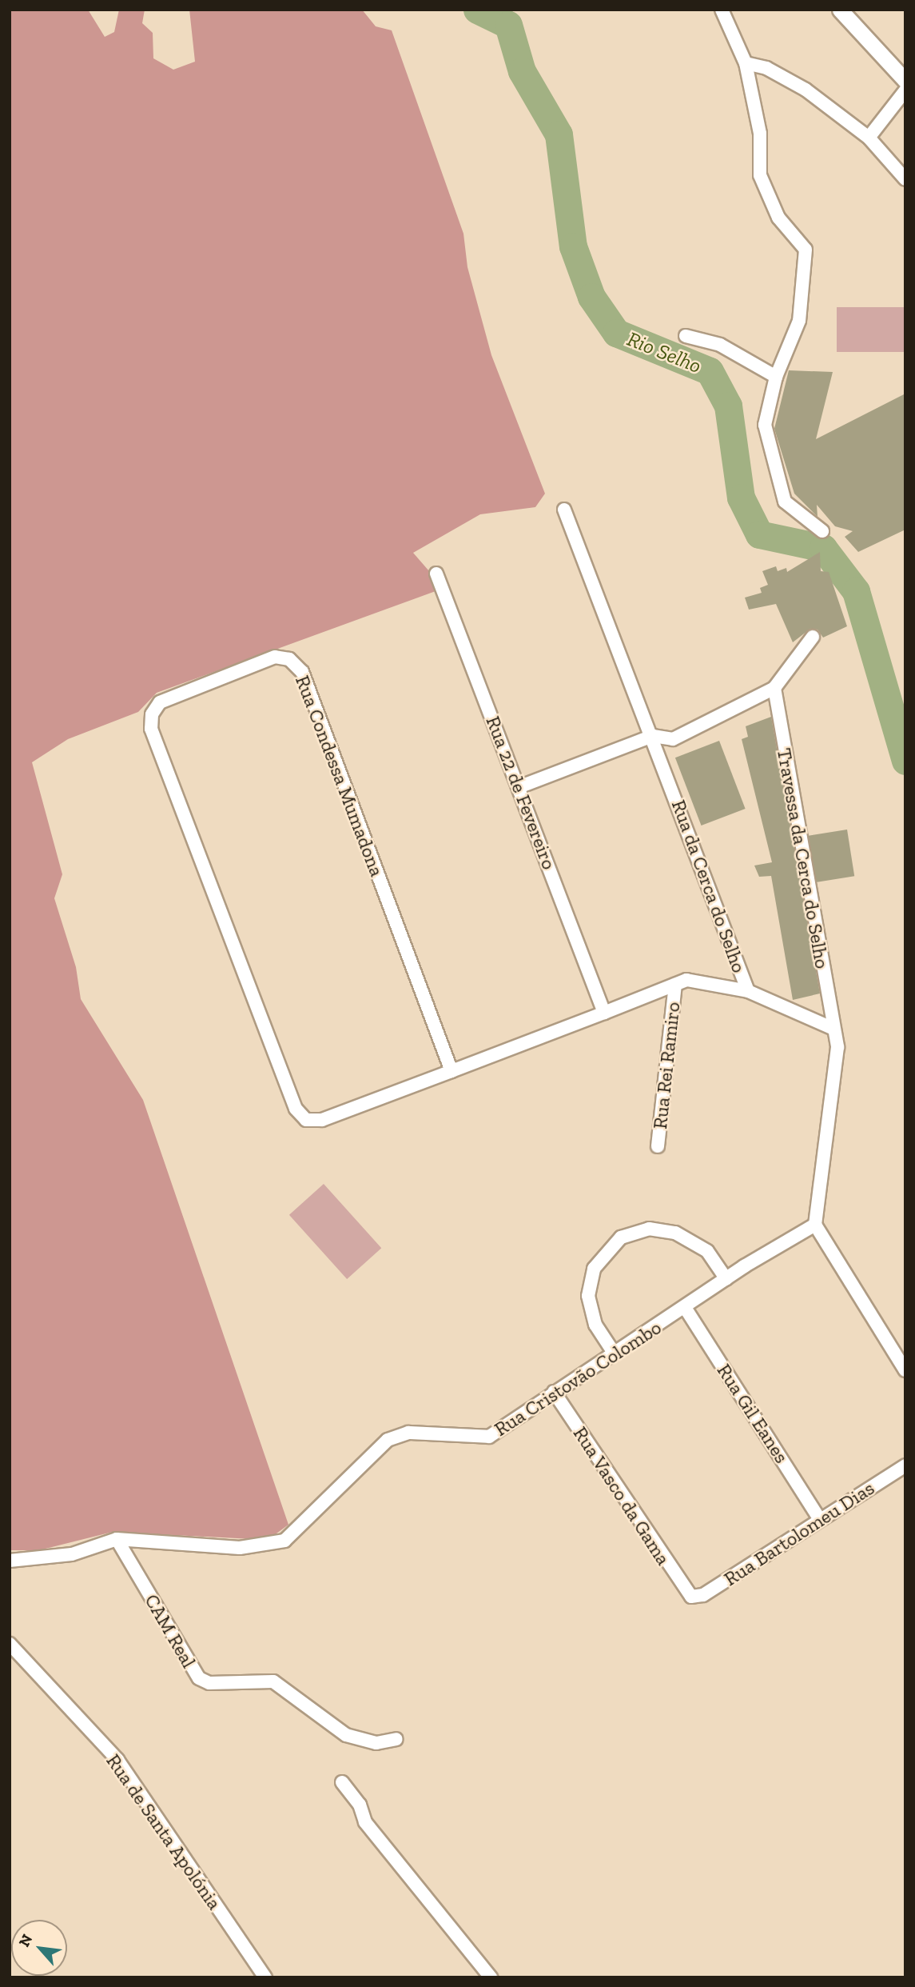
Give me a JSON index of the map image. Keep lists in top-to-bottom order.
{
  "streets": {
    "street": [
      "Rua Condessa Mumadona",
      "Rua 22 de Fevereiro",
      "Travessa da Cerca do Selho",
      "Rua da Cerca do Selho",
      "Rua Rei Ramiro",
      "Rua Cristovão Colombo",
      "Rua Gil Eanes",
      "Rua Vasco da Gama",
      "Rua Bartolomeu Dias",
      "CAM Real",
      "Rua de Santa Apolónia"
    ]
  },
  "crossings": [
    ["Travessa da Cerca do Selho", "Rua da Cerca do Selho"],
    ["Rua Cristovão Colombo", "Rua Gil Eanes"],
    ["Rua Cristovão Colombo", "Rua Vasco da Gama"],
    ["Rua Cristovão Colombo", "CAM Real"],
    ["Rua Gil Eanes", "Rua Bartolomeu Dias"],
    ["Rua Vasco da Gama", "Rua Bartolomeu Dias"]
  ],
  "water": ["Rio Selho"],
  "north": "top left"
}
